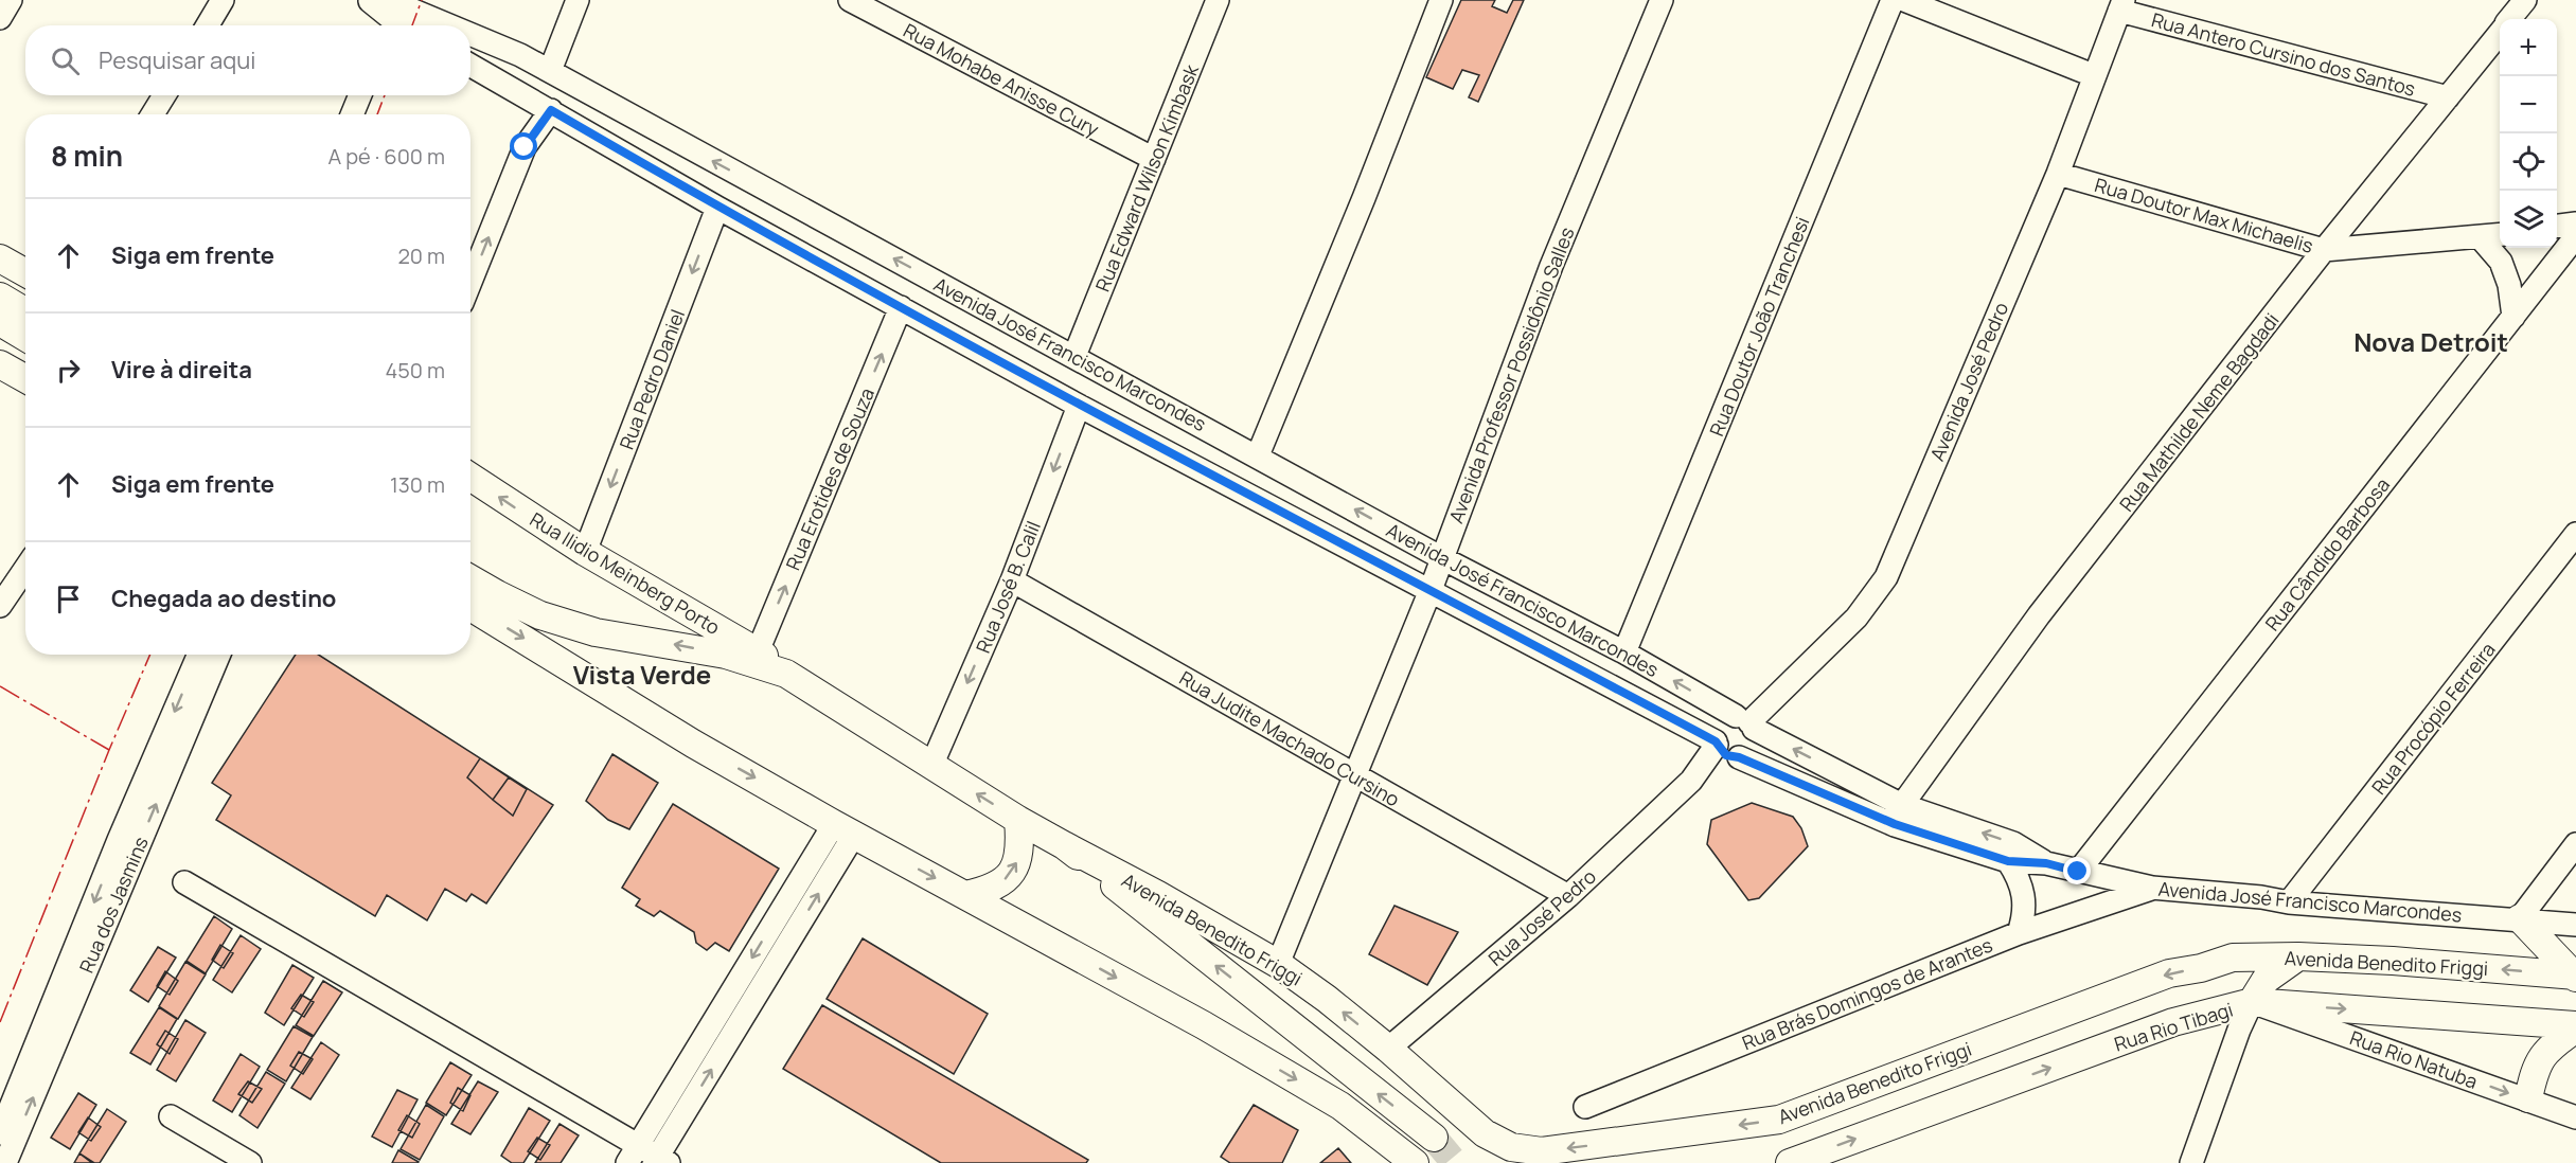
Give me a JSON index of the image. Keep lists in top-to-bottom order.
{
  "streets": {
    "main road": ["Rua Ilidio Meinberg Porto", "Avenida Benedito Friggi", "Rua Rio Tibagi"],
    "street": [
      "Rua Antero Cursino dos Santos",
      "Rua Mohabe Anisse Cury",
      "Rua Edward Wilson Kimbask",
      "Rua Doutor Max Michaelis",
      "Rua Doutor João Tranchesi",
      "Avenida José Francisco Marcondes",
      "Avenida Professor Possidônio Salles",
      "Rua Pedro Daniel",
      "Avenida José Pedro",
      "Rua Mathilde Neme Bagdadi",
      "Rua Erotides de Souza",
      "Rua Cândido Barbosa",
      "Rua José B. Calil",
      "Rua Procópio Ferreira",
      "Rua Judite Machado Cursino",
      "Rua dos Jasmins",
      "Rua José Pedro",
      "Rua Brás Domingos de Arantes",
      "Rua Rio Natuba"
    ]
  },
  "crossings": [
    ["Rua Antero Cursino dos Santos", "Avenida José Pedro"],
    ["Rua Antero Cursino dos Santos", "Rua Mathilde Neme Bagdadi"],
    ["Rua Mohabe Anisse Cury", "Rua Edward Wilson Kimbask"],
    ["Rua Edward Wilson Kimbask", "Avenida José Francisco Marcondes"],
    ["Rua Doutor Max Michaelis", "Avenida José Pedro"],
    ["Rua Doutor Max Michaelis", "Rua Mathilde Neme Bagdadi"],
    ["Rua Doutor João Tranchesi", "Avenida José Francisco Marcondes"],
    ["Avenida José Francisco Marcondes", "Avenida Professor Possidônio Salles"],
    ["Avenida José Francisco Marcondes", "Rua Pedro Daniel"],
    ["Avenida José Francisco Marcondes", "Avenida José Pedro"],
    ["Avenida José Francisco Marcondes", "Rua Mathilde Neme Bagdadi"],
    ["Avenida José Francisco Marcondes", "Rua Erotides de Souza"],
    ["Avenida José Francisco Marcondes", "Rua Cândido Barbosa"],
    ["Avenida José Francisco Marcondes", "Rua José B. Calil"],
    ["Avenida José Francisco Marcondes", "Rua Procópio Ferreira"],
    ["Avenida José Francisco Marcondes", "Rua José Pedro"],
    ["Avenida José Francisco Marcondes", "Rua Brás Domingos de Arantes"],
    ["Avenida Professor Possidônio Salles", "Rua Judite Machado Cursino"],
    ["Avenida Professor Possidônio Salles", "Avenida Benedito Friggi"],
    ["Rua Pedro Daniel", "Rua Ilidio Meinberg Porto"],
    ["Avenida José Pedro", "Rua José Pedro"],
    ["Rua Erotides de Souza", "Rua Ilidio Meinberg Porto"],
    ["Rua Ilidio Meinberg Porto", "Avenida Benedito Friggi"],
    ["Rua José B. Calil", "Rua Judite Machado Cursino"],
    ["Rua José B. Calil", "Avenida Benedito Friggi"],
    ["Rua Judite Machado Cursino", "Rua José Pedro"],
    ["Rua José Pedro", "Avenida Benedito Friggi"],
    ["Rua Rio Tibagi", "Rua Rio Natuba"]
  ],
  "one_way": [
    "Rua Pedro Daniel",
    "Rua Erotides de Souza",
    "Rua José B. Calil",
    "Rua Rio Tibagi",
    "Rua Rio Natuba"
  ],
  "districts": ["Nova Detroit", "Vista Verde"],
  "page": {
    "map_buttons": ["+", "−"],
    "search": "Pesquisar aqui",
    "heading": ["8 min", "A pé · 600 m"],
    "list": [
      ["Siga em frente", "20 m"],
      ["Vire à direita", "450 m"],
      ["Siga em frente", "130 m"],
      "Chegada ao destino"
    ]
  }
}
